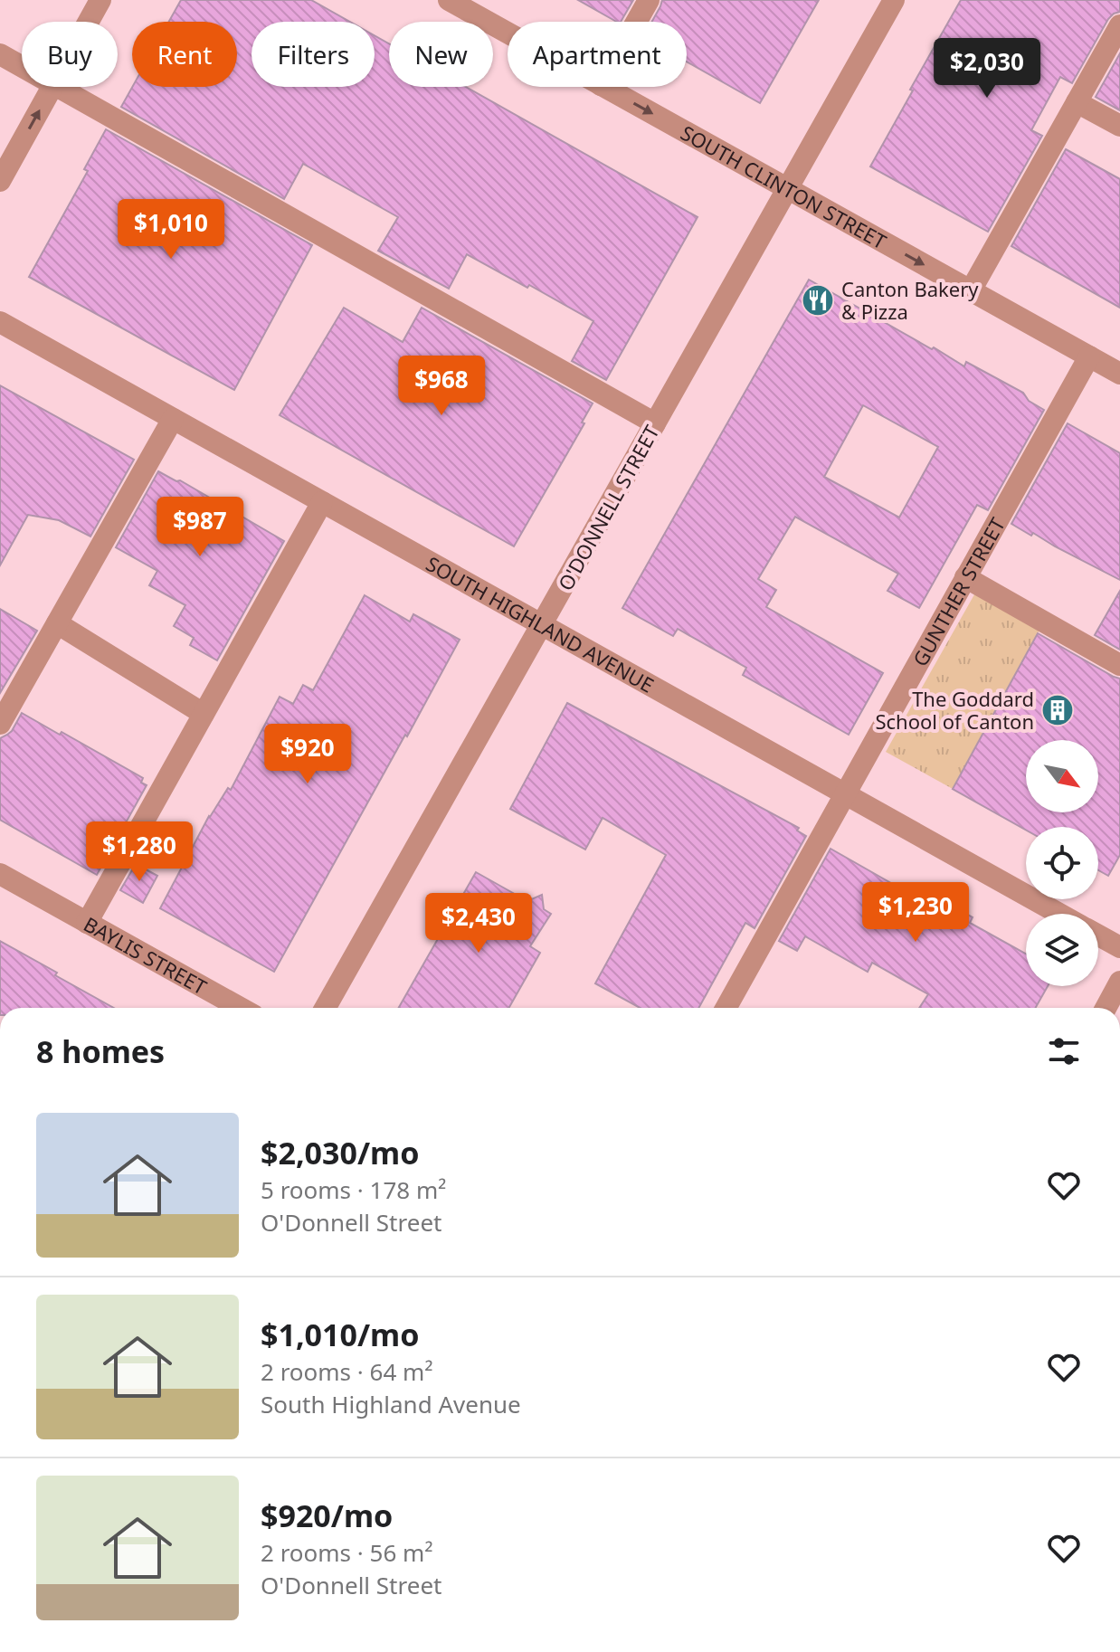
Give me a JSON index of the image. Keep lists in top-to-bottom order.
{
  "streets": {
    "street": [
      "SOUTH CLINTON STREET",
      "O'DONNELL STREET",
      "GUNTHER STREET",
      "SOUTH HIGHLAND AVENUE",
      "BAYLIS STREET"
    ]
  },
  "crossings": [
    ["SOUTH CLINTON STREET", "O'DONNELL STREET"],
    ["SOUTH CLINTON STREET", "GUNTHER STREET"],
    ["O'DONNELL STREET", "SOUTH HIGHLAND AVENUE"],
    ["GUNTHER STREET", "SOUTH HIGHLAND AVENUE"]
  ],
  "one_way": ["SOUTH CLINTON STREET"],
  "places": {
    "restaurant": ["Canton Bakery & Pizza"],
    "building": ["The Goddard School of Canton"]
  },
  "north": "bottom right",
  "page": {
    "chip": [
      "Buy",
      "Rent",
      "Filters",
      "New",
      "Apartment"
    ],
    "price": [
      "$2,030",
      "$1,010",
      "$968",
      "$987",
      "$920",
      "$1,280",
      "$1,230",
      "$2,430"
    ],
    "heading": "8 homes",
    "list": [
      {
        "name": "$2,030/mo",
        "note": "5 rooms · 178 m² · O'Donnell Street"
      },
      {
        "name": "$1,010/mo",
        "note": "2 rooms · 64 m² · South Highland Avenue"
      },
      {
        "name": "$920/mo",
        "note": "2 rooms · 56 m² · O'Donnell Street"
      }
    ]
  }
}
